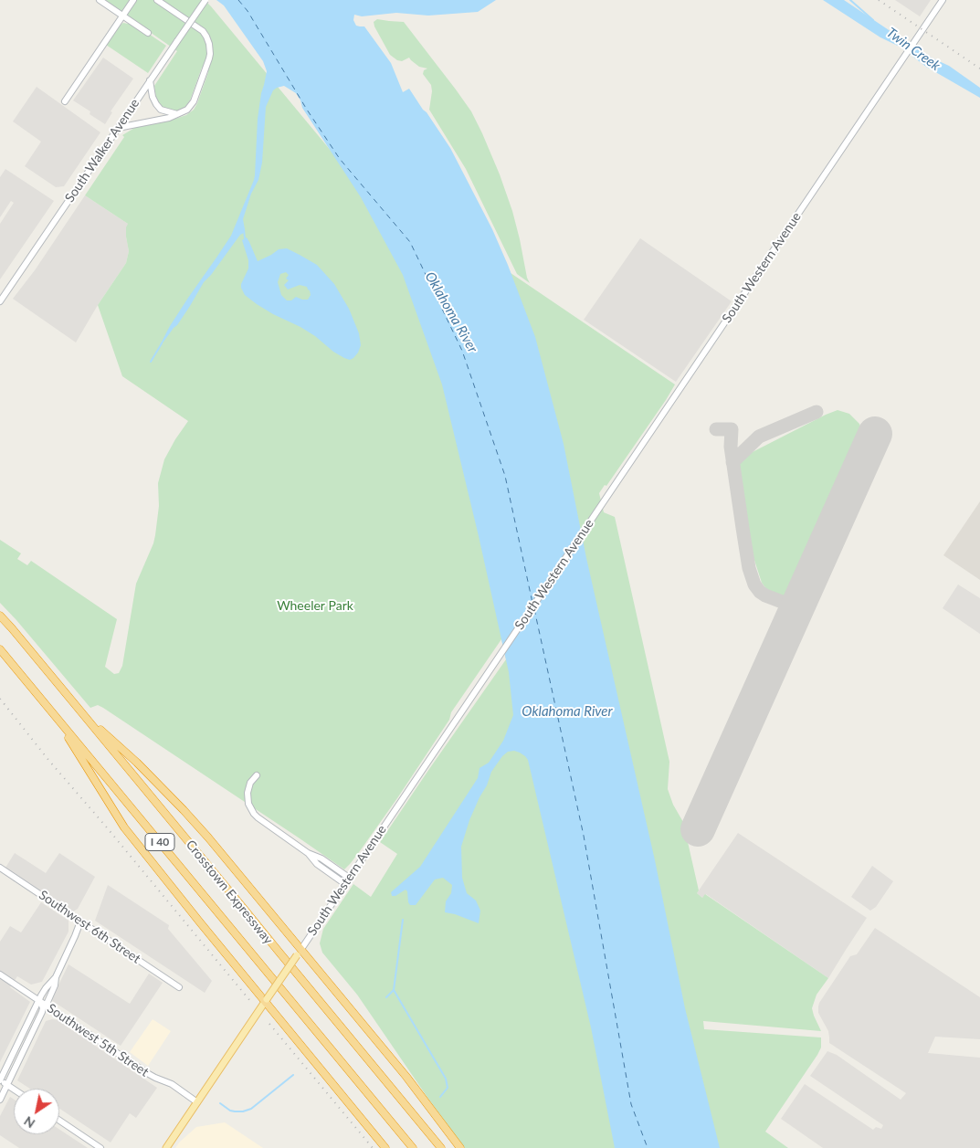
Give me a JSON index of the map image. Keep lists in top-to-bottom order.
{
  "streets": {
    "highway": ["I 40", "Crosstown Expressway"],
    "main road": [
      "South Walker Avenue",
      "South Western Avenue",
      "Southwest 6th Street",
      "Southwest 5th Street"
    ]
  },
  "crossings": [
    ["South Western Avenue", "Southwest 5th Street"]
  ],
  "water": ["Twin Creek", "Oklahoma River"],
  "parks": ["Wheeler Park"],
  "north": "bottom left"
}
